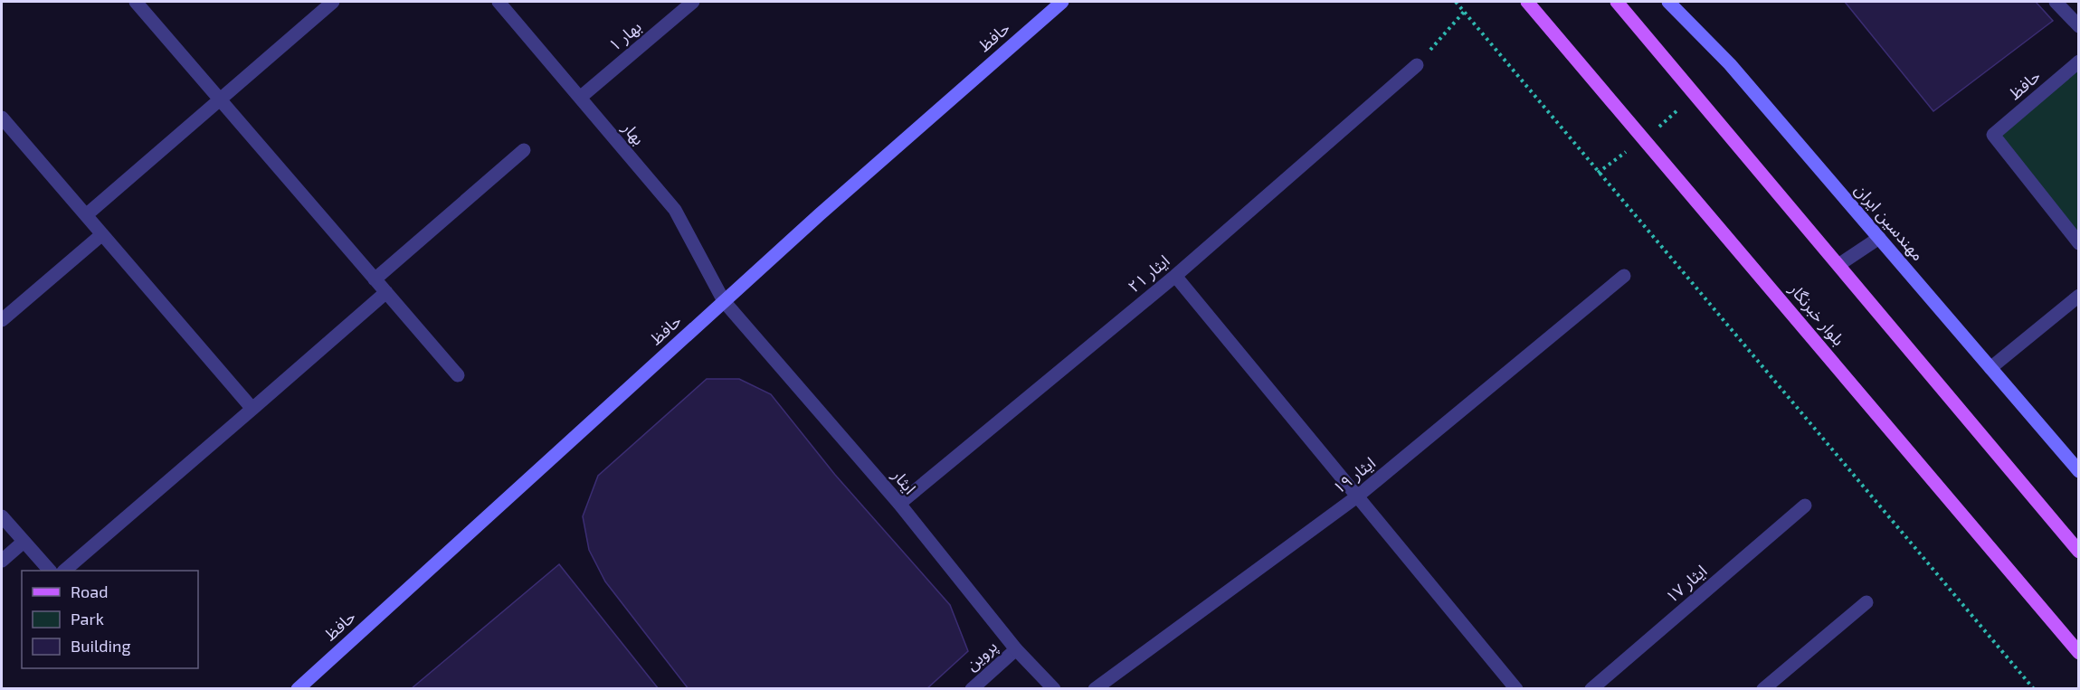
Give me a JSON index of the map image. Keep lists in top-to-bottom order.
{
  "streets": {
    "main road": ["حافظ", "مهندسین ایران", "بلوار خبرنگار"],
    "street": [
      "بهار ۱",
      "بهار",
      "ایثار ۲۱",
      "ایثار ۱۹",
      "ایثار",
      "ایثار ۱۷",
      "پروین"
    ]
  },
  "crossings": [
    ["بهار ۱", "بهار"],
    ["حافظ", "بهار"],
    ["حافظ", "ایثار"],
    ["بهار", "ایثار"],
    ["ایثار ۲۱", "ایثار"],
    ["ایثار", "پروین"]
  ],
  "legend": ["Road", "Park", "Building"]
}
